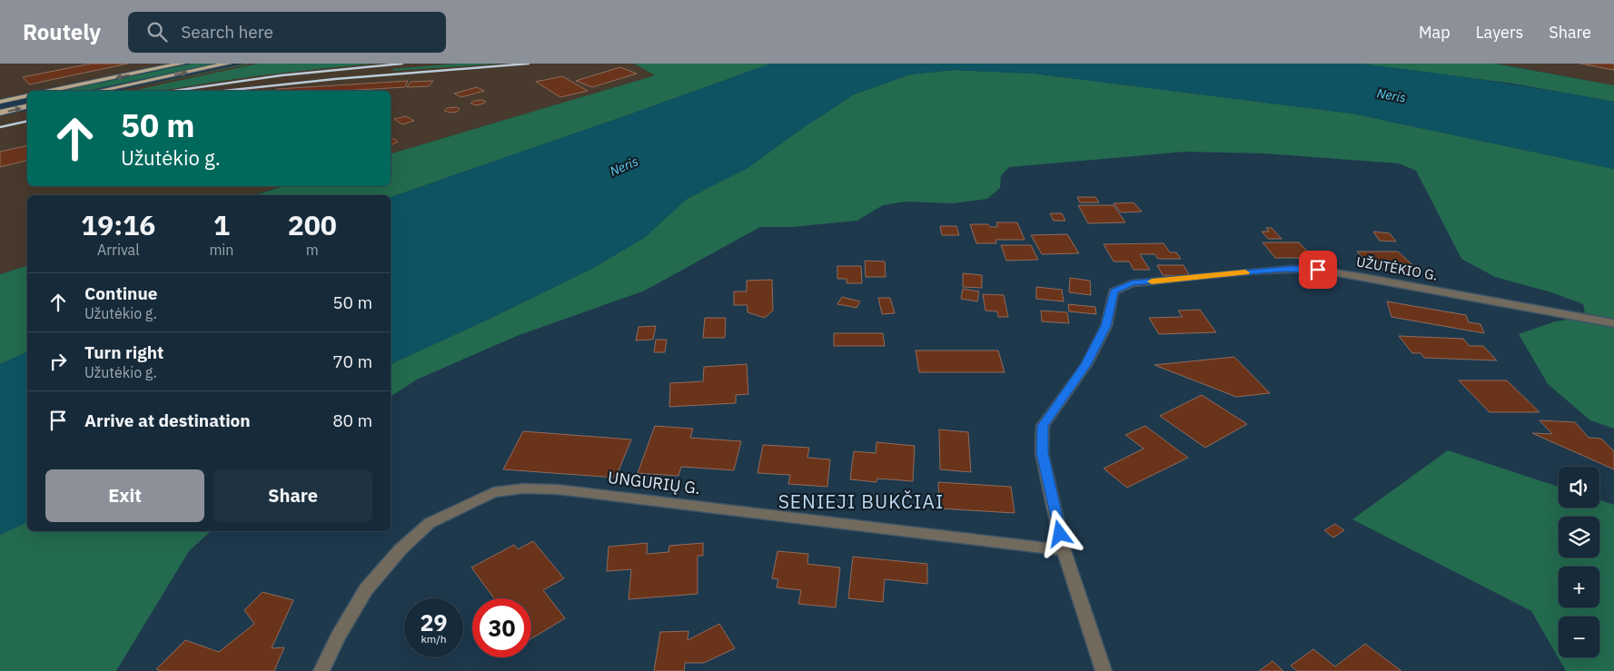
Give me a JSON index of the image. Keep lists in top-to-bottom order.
{
  "streets": {
    "street": ["UŽUTĖKIO G.", "UNGURIŲ G."]
  },
  "crossings": [
    ["UŽUTĖKIO G.", "UNGURIŲ G."]
  ],
  "districts": ["SENIEJI BUKČIAI"],
  "water": ["Neris"],
  "page": {
    "header": "Routely",
    "search": "Search here",
    "nav": ["Map", "Layers", "Share"],
    "turn": ["50 m", "Užutėkio g."],
    "eta": [
      "19:16",
      "Arrival",
      "1",
      "min",
      "200",
      "m"
    ],
    "list": [
      {
        "name": "Continue",
        "note": "Užutėkio g.",
        "value": "50 m"
      },
      {
        "name": "Turn right",
        "note": "Užutėkio g.",
        "value": "70 m"
      },
      {
        "name": "Arrive at destination",
        "value": "80 m"
      }
    ],
    "buttons": ["Exit", "Share"],
    "map_buttons": ["+", "−"],
    "speed": "29 km/h",
    "limit": "30"
  }
}
